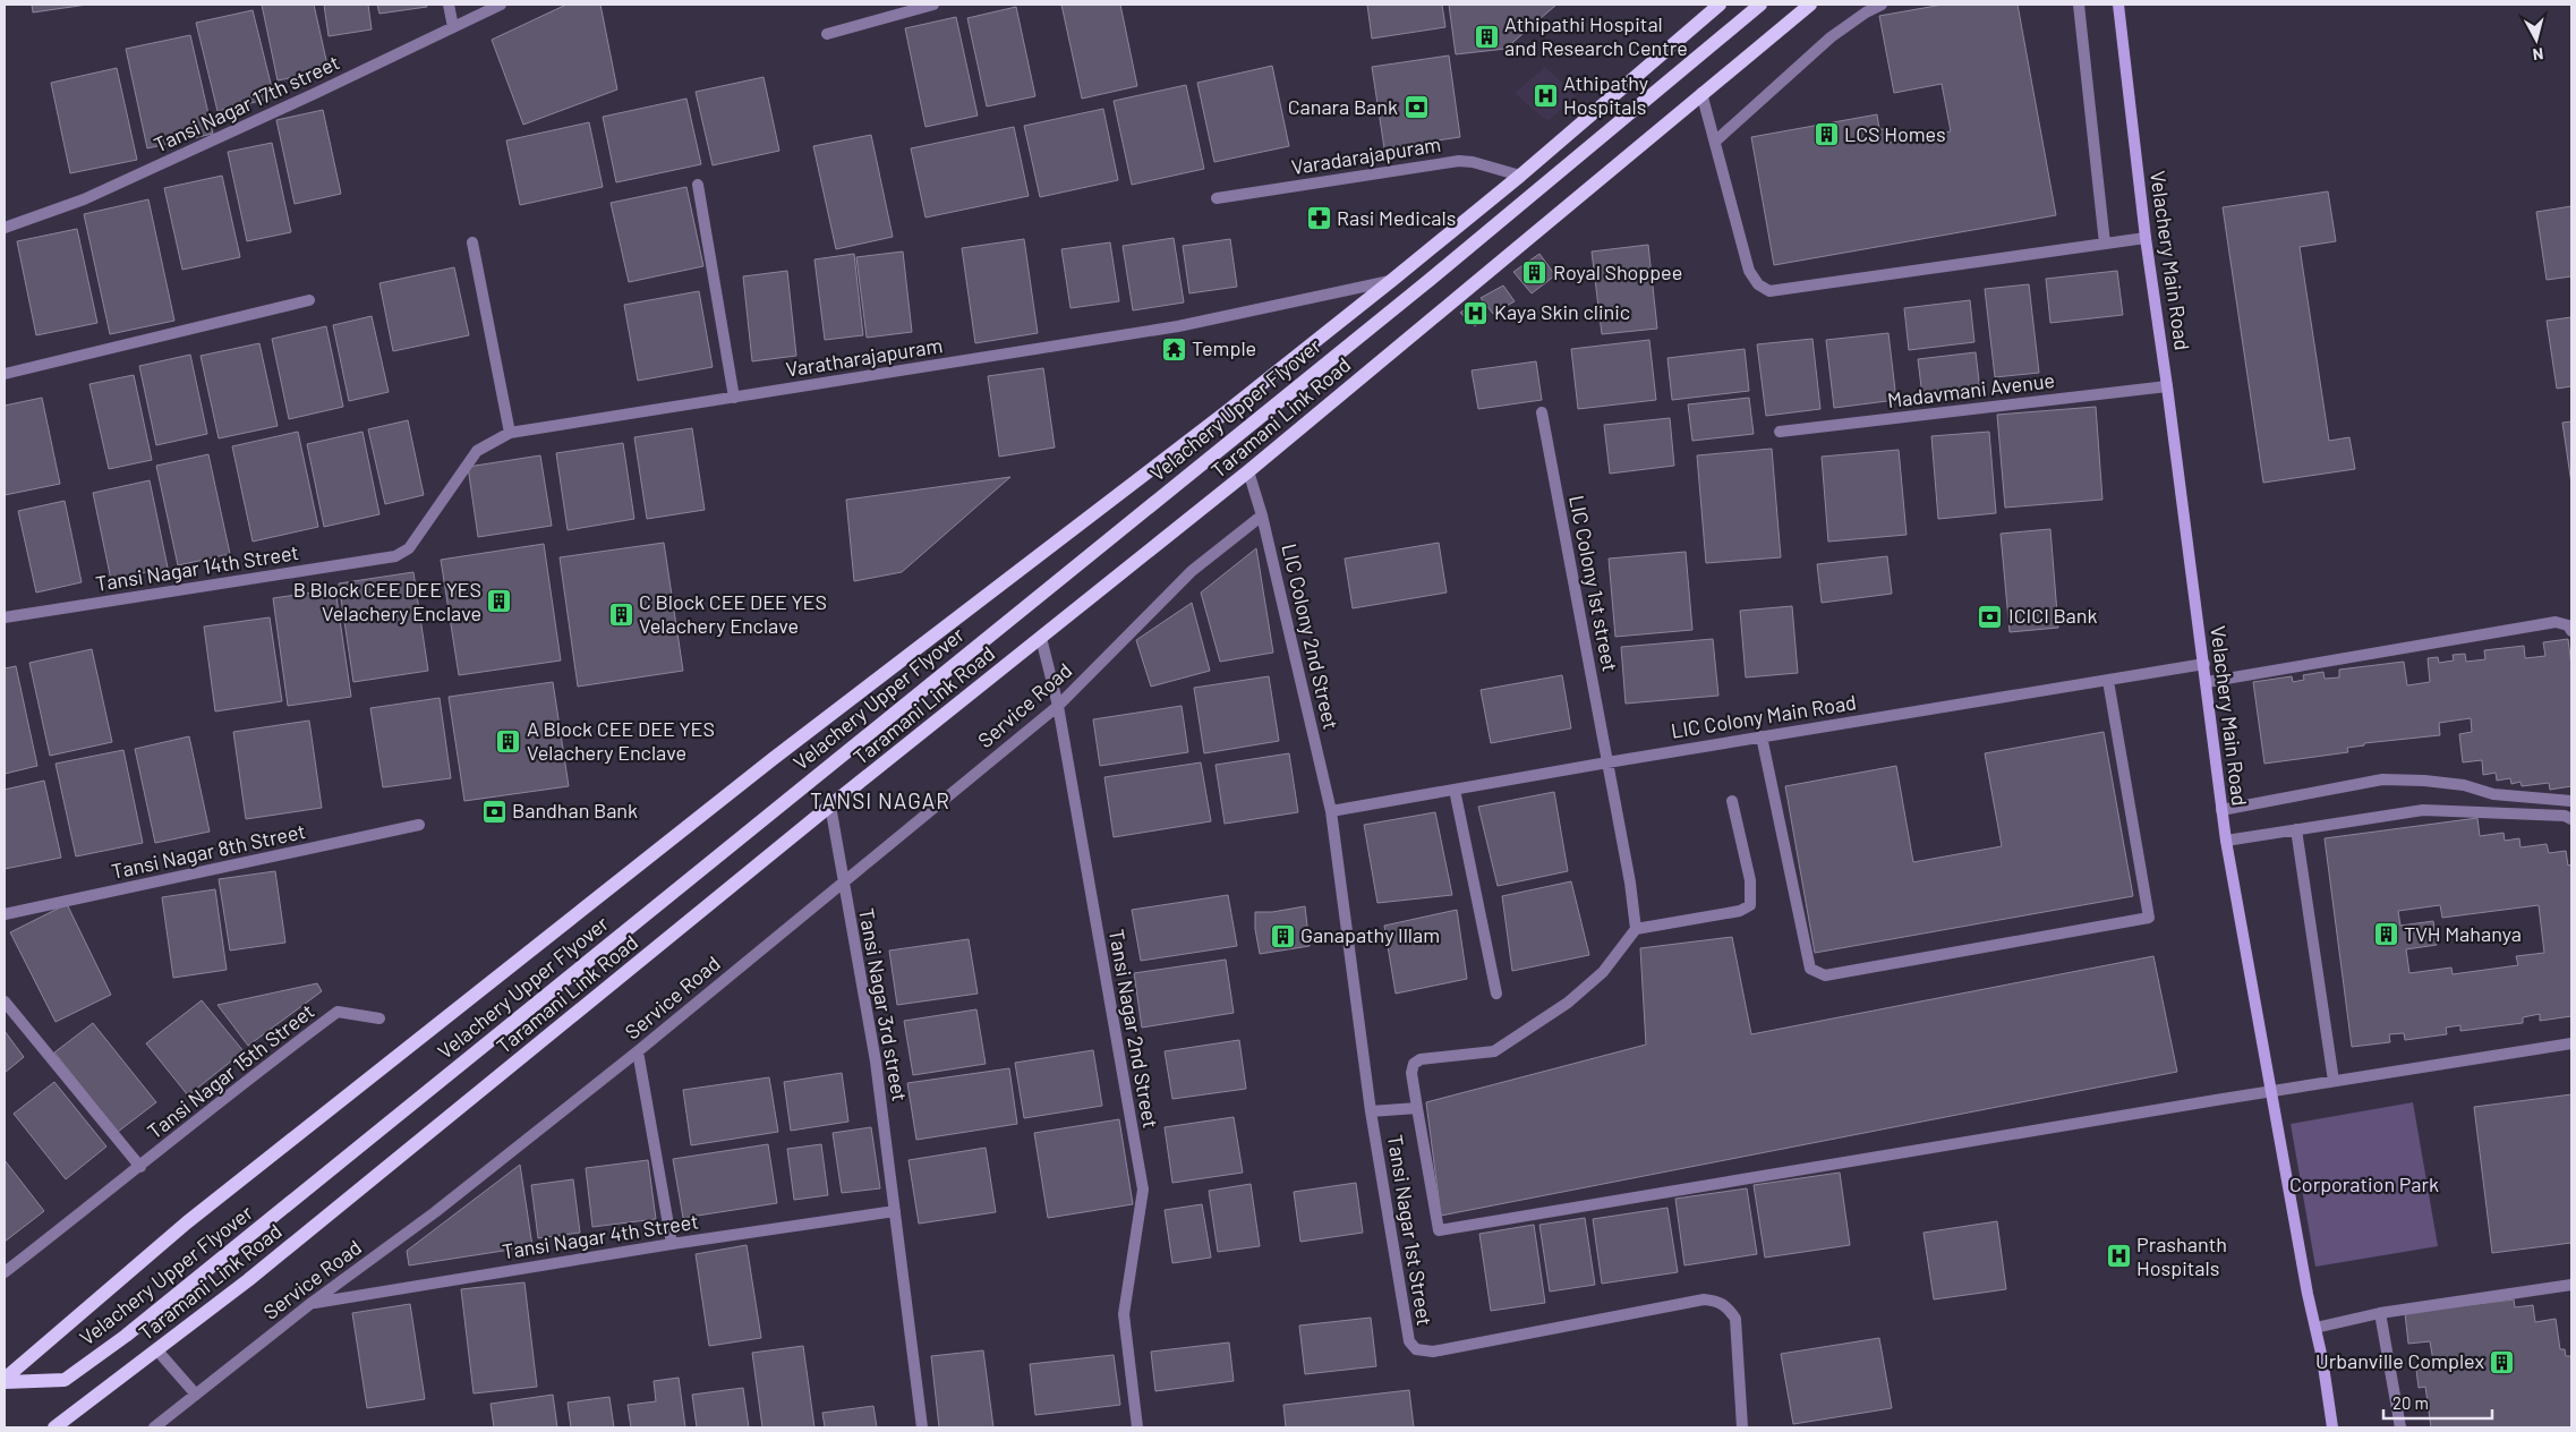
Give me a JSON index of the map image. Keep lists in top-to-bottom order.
{
  "streets": {
    "main road": ["Velachery Main Road", "Velachery Upper Flyover", "Taramani Link Road"],
    "street": [
      "Tansi Nagar 17th street",
      "Varadarajapuram",
      "Varatharajapuram",
      "Madavmani Avenue",
      "Tansi Nagar 14th Street",
      "LIC Colony 1st street",
      "LIC Colony 2nd Street",
      "Service Road",
      "LIC Colony Main Road",
      "Tansi Nagar 8th Street",
      "Tansi Nagar 3rd street",
      "Tansi Nagar 2nd Street",
      "Tansi Nagar 15th Street",
      "Tansi Nagar 1st Street",
      "Tansi Nagar 4th Street"
    ]
  },
  "crossings": [
    ["Varadarajapuram", "Taramani Link Road"],
    ["Velachery Main Road", "Madavmani Avenue"],
    ["Velachery Main Road", "LIC Colony Main Road"],
    ["Varatharajapuram", "Taramani Link Road"],
    ["Varatharajapuram", "Tansi Nagar 14th Street"],
    ["Velachery Upper Flyover", "Taramani Link Road"],
    ["Taramani Link Road", "LIC Colony 2nd Street"],
    ["Taramani Link Road", "Tansi Nagar 3rd street"],
    ["Taramani Link Road", "Tansi Nagar 2nd Street"],
    ["LIC Colony 1st street", "LIC Colony Main Road"],
    ["LIC Colony 2nd Street", "Service Road"],
    ["LIC Colony 2nd Street", "LIC Colony Main Road"],
    ["LIC Colony 2nd Street", "Tansi Nagar 1st Street"],
    ["Service Road", "Tansi Nagar 3rd street"],
    ["Service Road", "Tansi Nagar 2nd Street"],
    ["Service Road", "Tansi Nagar 4th Street"],
    ["LIC Colony Main Road", "Tansi Nagar 1st Street"],
    ["Tansi Nagar 3rd street", "Tansi Nagar 4th Street"]
  ],
  "districts": ["TANSI NAGAR"],
  "parks": ["Corporation Park"],
  "places": {
    "building": [
      "Athipathi Hospital and Research Centre",
      "LCS Homes",
      "Royal Shoppee",
      "B Block CEE DEE YES Velachery Enclave",
      "C Block CEE DEE YES Velachery Enclave",
      "A Block CEE DEE YES Velachery Enclave",
      "TVH Mahanya",
      "Ganapathy Illam",
      "Urbanville Complex"
    ],
    "hospital": ["Athipathy Hospitals", "Kaya Skin clinic", "Prashanth Hospitals"],
    "bank": ["Canara Bank", "ICICI Bank", "Bandhan Bank"],
    "pharmacy": ["Rasi Medicals"],
    "temple": ["Temple"]
  },
  "scale_bar": "20 m",
  "north": "bottom"
}
